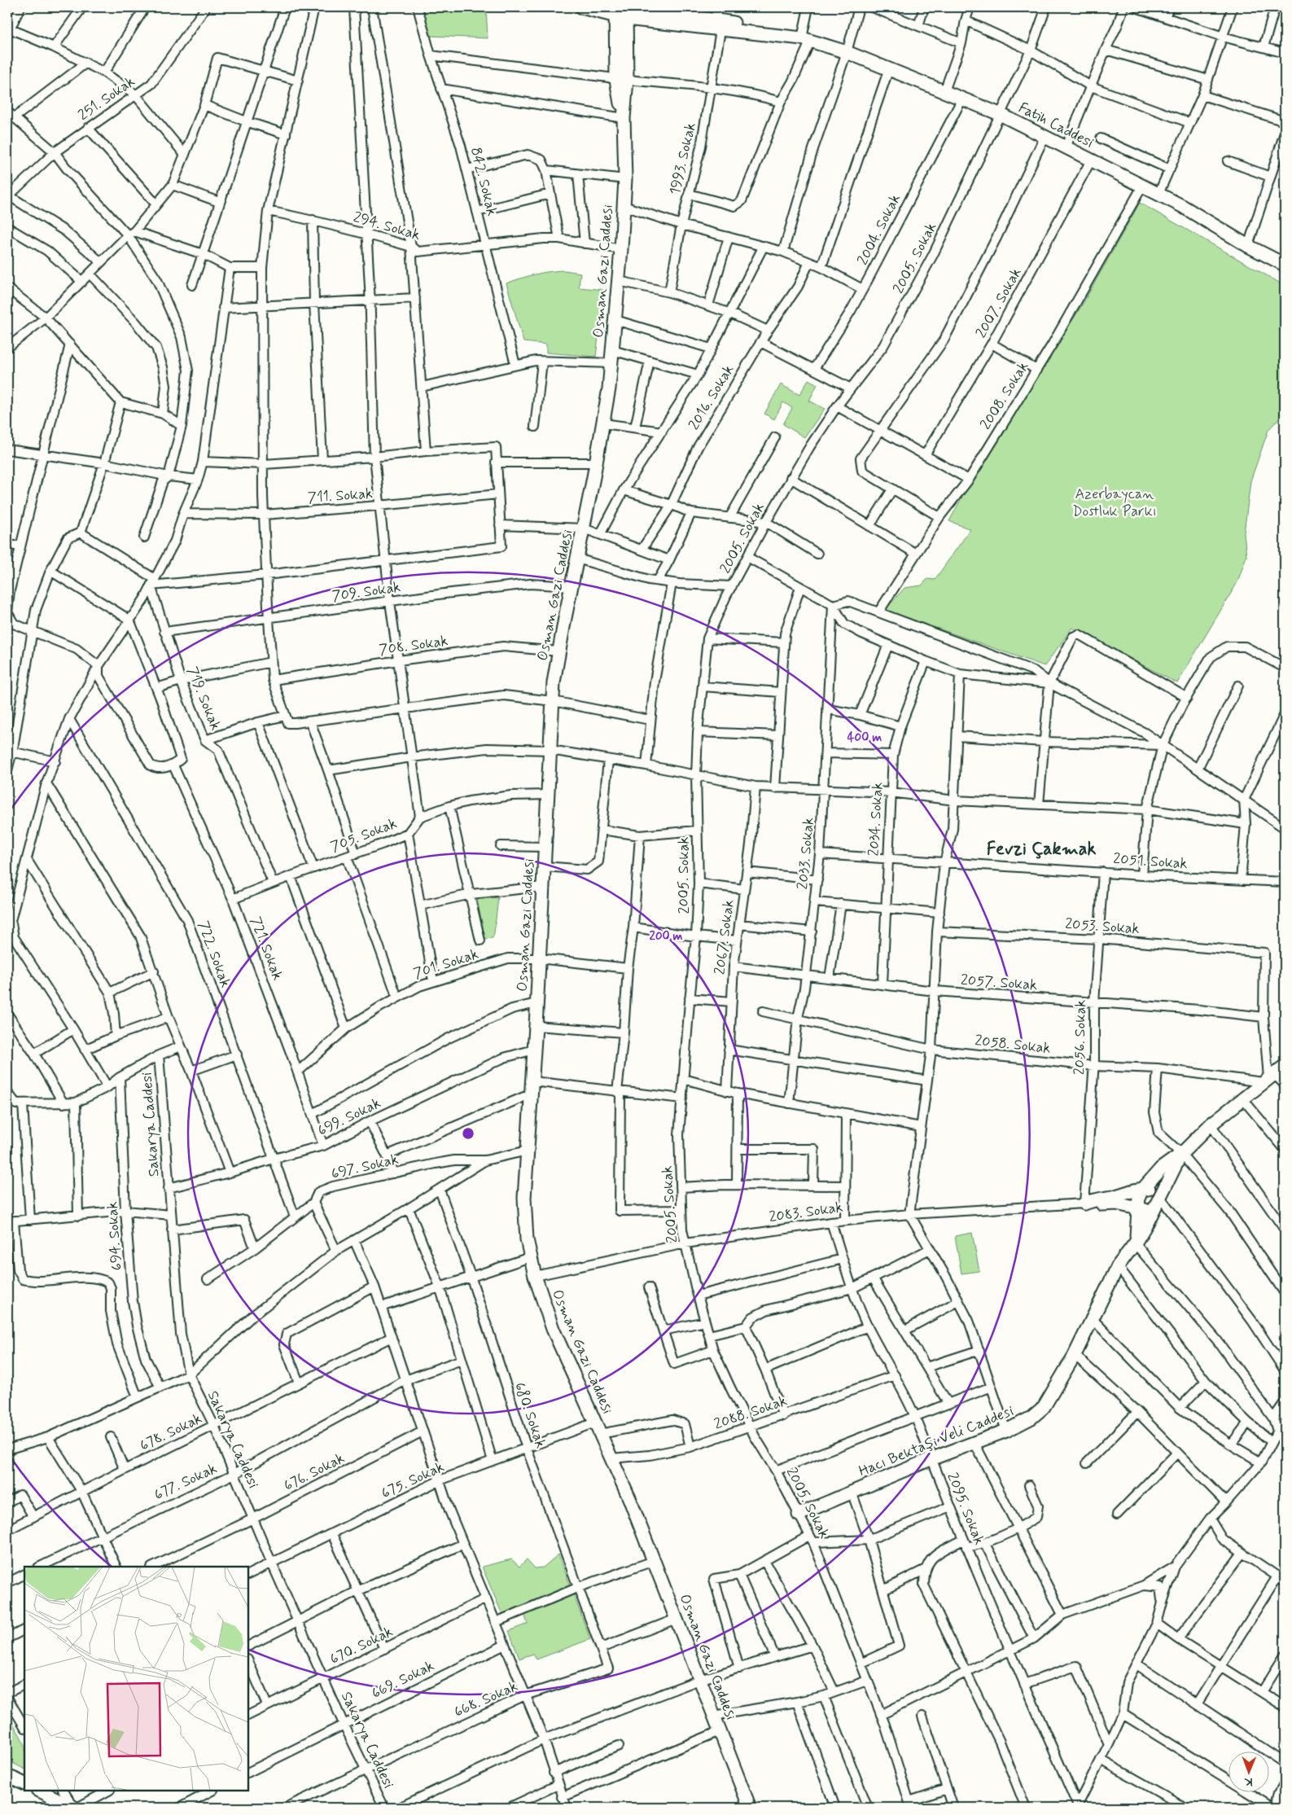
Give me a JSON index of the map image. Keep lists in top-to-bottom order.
{
  "streets": {
    "main road": ["Fatih Caddesi", "Osman Gazi Caddesi", "Hacı Bektaşi Veli Caddesi"],
    "street": [
      "251. Sokak",
      "1993. Sokak",
      "842. Sokak",
      "294. Sokak",
      "2004. Sokak",
      "2005. Sokak",
      "2007. Sokak",
      "2008. Sokak",
      "2016. Sokak",
      "711. Sokak",
      "709. Sokak",
      "708. Sokak",
      "719. Sokak",
      "2034. Sokak",
      "705. Sokak",
      "2033. Sokak",
      "2051. Sokak",
      "2053. Sokak",
      "2067. Sokak",
      "721. Sokak",
      "722. Sokak",
      "701. Sokak",
      "2057. Sokak",
      "2056. Sokak",
      "2058. Sokak",
      "699. Sokak",
      "Sakarya Caddesi",
      "697. Sokak",
      "2083. Sokak",
      "694. Sokak",
      "2088. Sokak",
      "680. Sokak",
      "678. Sokak",
      "676. Sokak",
      "675. Sokak",
      "677. Sokak",
      "2095. Sokak",
      "670. Sokak",
      "669. Sokak",
      "668. Sokak"
    ]
  },
  "crossings": [
    ["Fatih Caddesi", "1993. Sokak"],
    ["Fatih Caddesi", "2004. Sokak"],
    ["Fatih Caddesi", "2005. Sokak"],
    ["Fatih Caddesi", "2007. Sokak"],
    ["Fatih Caddesi", "2008. Sokak"],
    ["842. Sokak", "294. Sokak"],
    ["294. Sokak", "Osman Gazi Caddesi"],
    ["2005. Sokak", "2083. Sokak"],
    ["2005. Sokak", "2088. Sokak"],
    ["2005. Sokak", "Hacı Bektaşi Veli Caddesi"],
    ["Osman Gazi Caddesi", "709. Sokak"],
    ["Osman Gazi Caddesi", "708. Sokak"],
    ["Osman Gazi Caddesi", "701. Sokak"],
    ["Osman Gazi Caddesi", "699. Sokak"],
    ["Osman Gazi Caddesi", "2083. Sokak"],
    ["Osman Gazi Caddesi", "2088. Sokak"],
    ["Osman Gazi Caddesi", "675. Sokak"],
    ["709. Sokak", "719. Sokak"],
    ["719. Sokak", "705. Sokak"],
    ["2034. Sokak", "2051. Sokak"],
    ["2034. Sokak", "2057. Sokak"],
    ["705. Sokak", "721. Sokak"],
    ["2033. Sokak", "2051. Sokak"],
    ["2033. Sokak", "2057. Sokak"],
    ["2033. Sokak", "2058. Sokak"],
    ["2051. Sokak", "2056. Sokak"],
    ["2053. Sokak", "2057. Sokak"],
    ["2053. Sokak", "2056. Sokak"],
    ["2067. Sokak", "2057. Sokak"],
    ["721. Sokak", "701. Sokak"],
    ["721. Sokak", "699. Sokak"],
    ["722. Sokak", "699. Sokak"],
    ["722. Sokak", "697. Sokak"],
    ["2057. Sokak", "2056. Sokak"],
    ["2056. Sokak", "2058. Sokak"],
    ["2056. Sokak", "2083. Sokak"],
    ["2058. Sokak", "Hacı Bektaşi Veli Caddesi"],
    ["699. Sokak", "Sakarya Caddesi"],
    ["Sakarya Caddesi", "678. Sokak"],
    ["Sakarya Caddesi", "676. Sokak"],
    ["Sakarya Caddesi", "675. Sokak"],
    ["Sakarya Caddesi", "677. Sokak"],
    ["Sakarya Caddesi", "670. Sokak"],
    ["Sakarya Caddesi", "669. Sokak"],
    ["Sakarya Caddesi", "668. Sokak"],
    ["2083. Sokak", "2095. Sokak"],
    ["2088. Sokak", "2095. Sokak"],
    ["680. Sokak", "675. Sokak"],
    ["680. Sokak", "668. Sokak"],
    ["Hacı Bektaşi Veli Caddesi", "2095. Sokak"]
  ],
  "districts": ["Fevzi Çakmak"],
  "parks": ["Azerbaycan Dostluk Parkı"],
  "north": "bottom",
  "rings": ["400 m", "200 m"]
}
